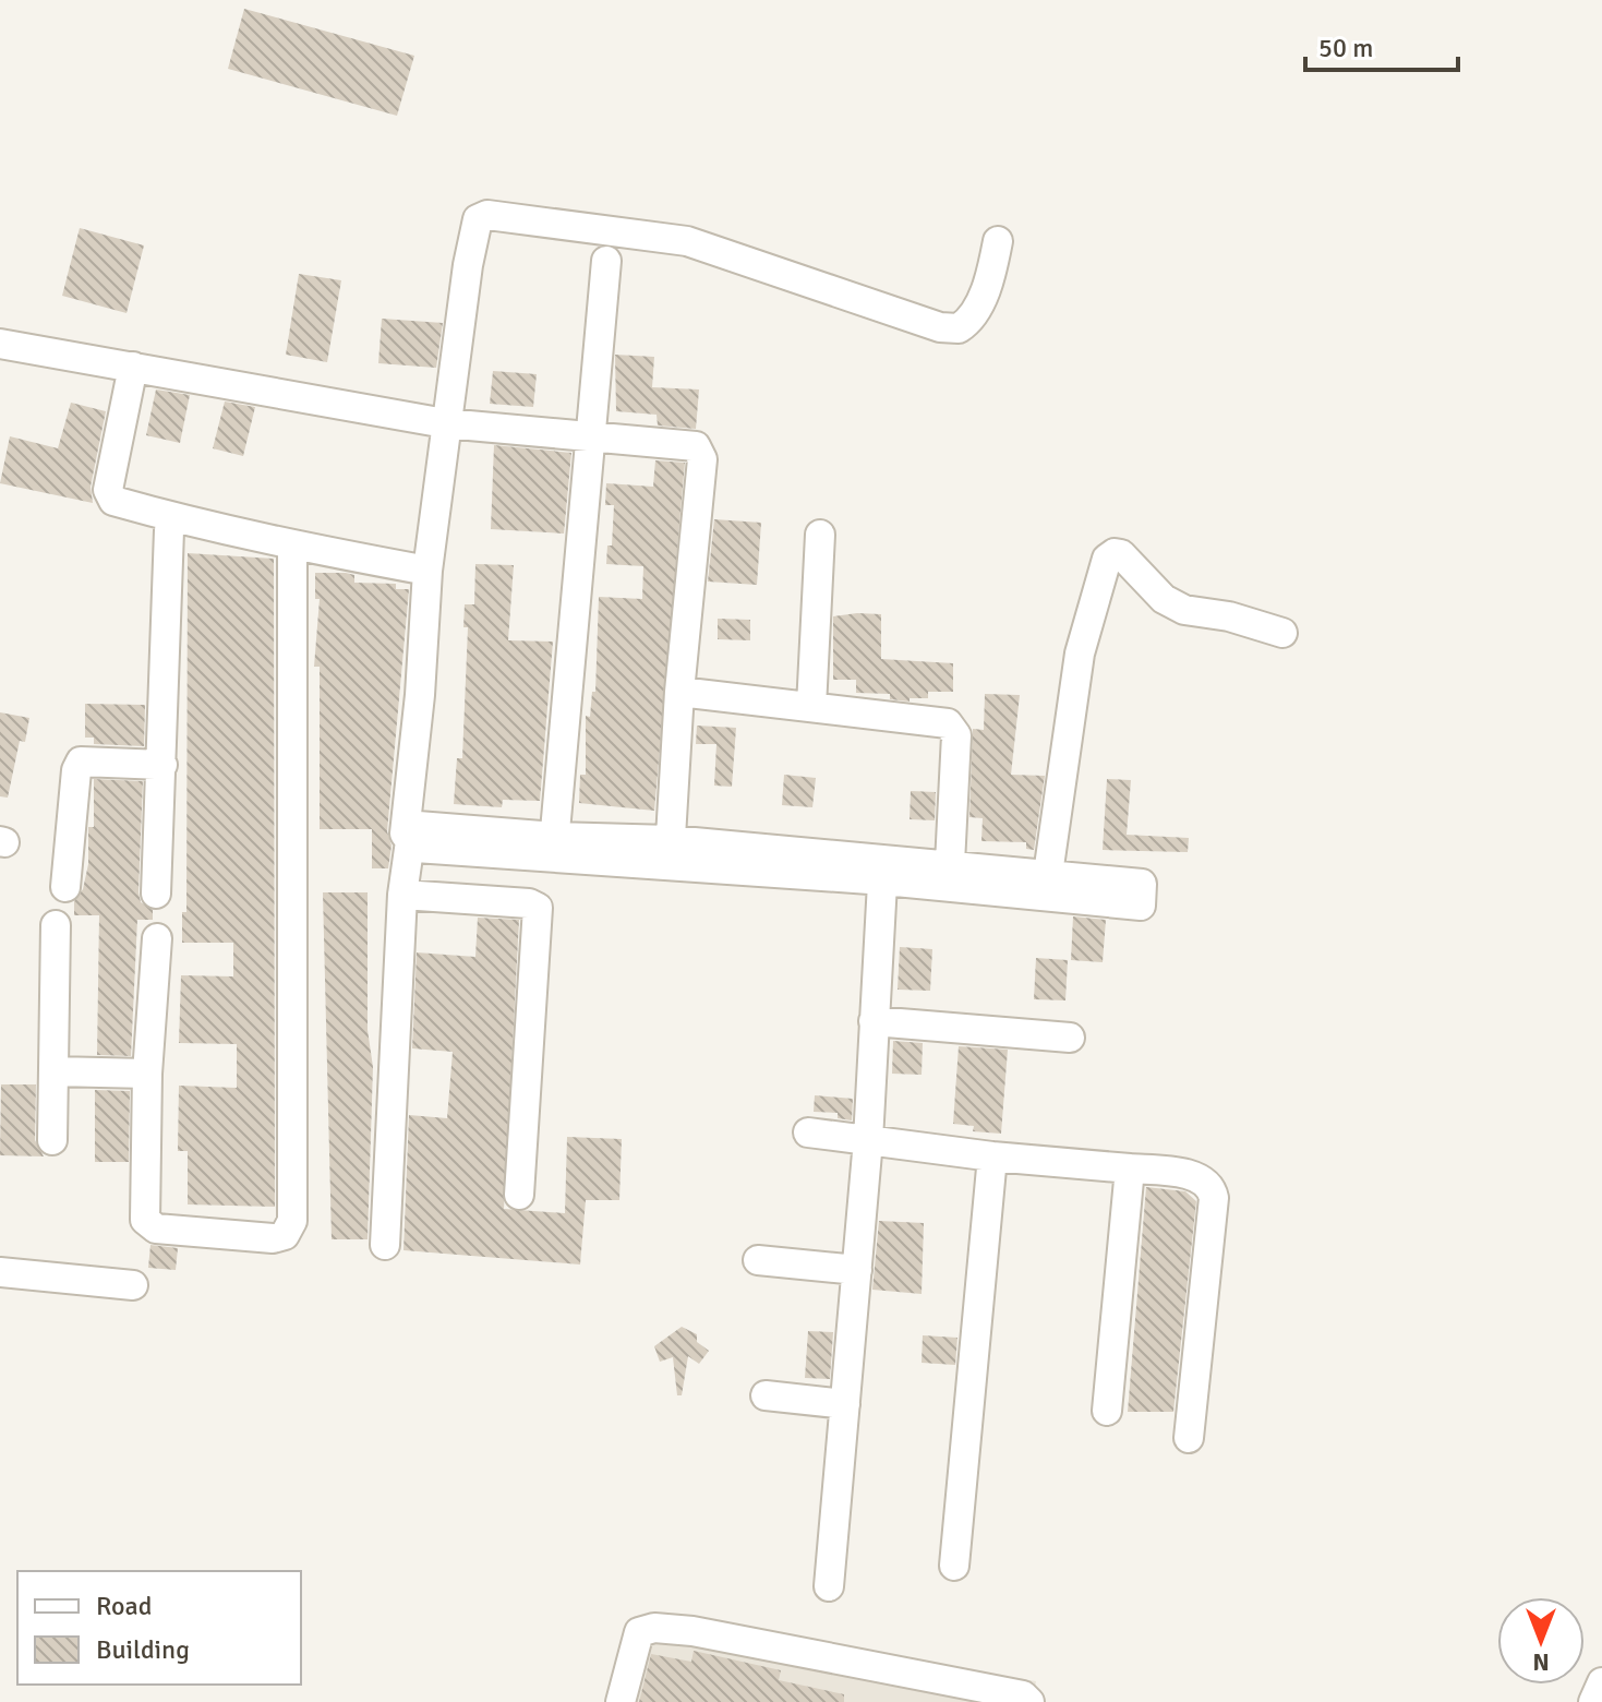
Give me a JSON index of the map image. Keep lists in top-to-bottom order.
{
  "legend": ["Road", "Building"],
  "scale_bar": "50 m",
  "north": "bottom"
}
